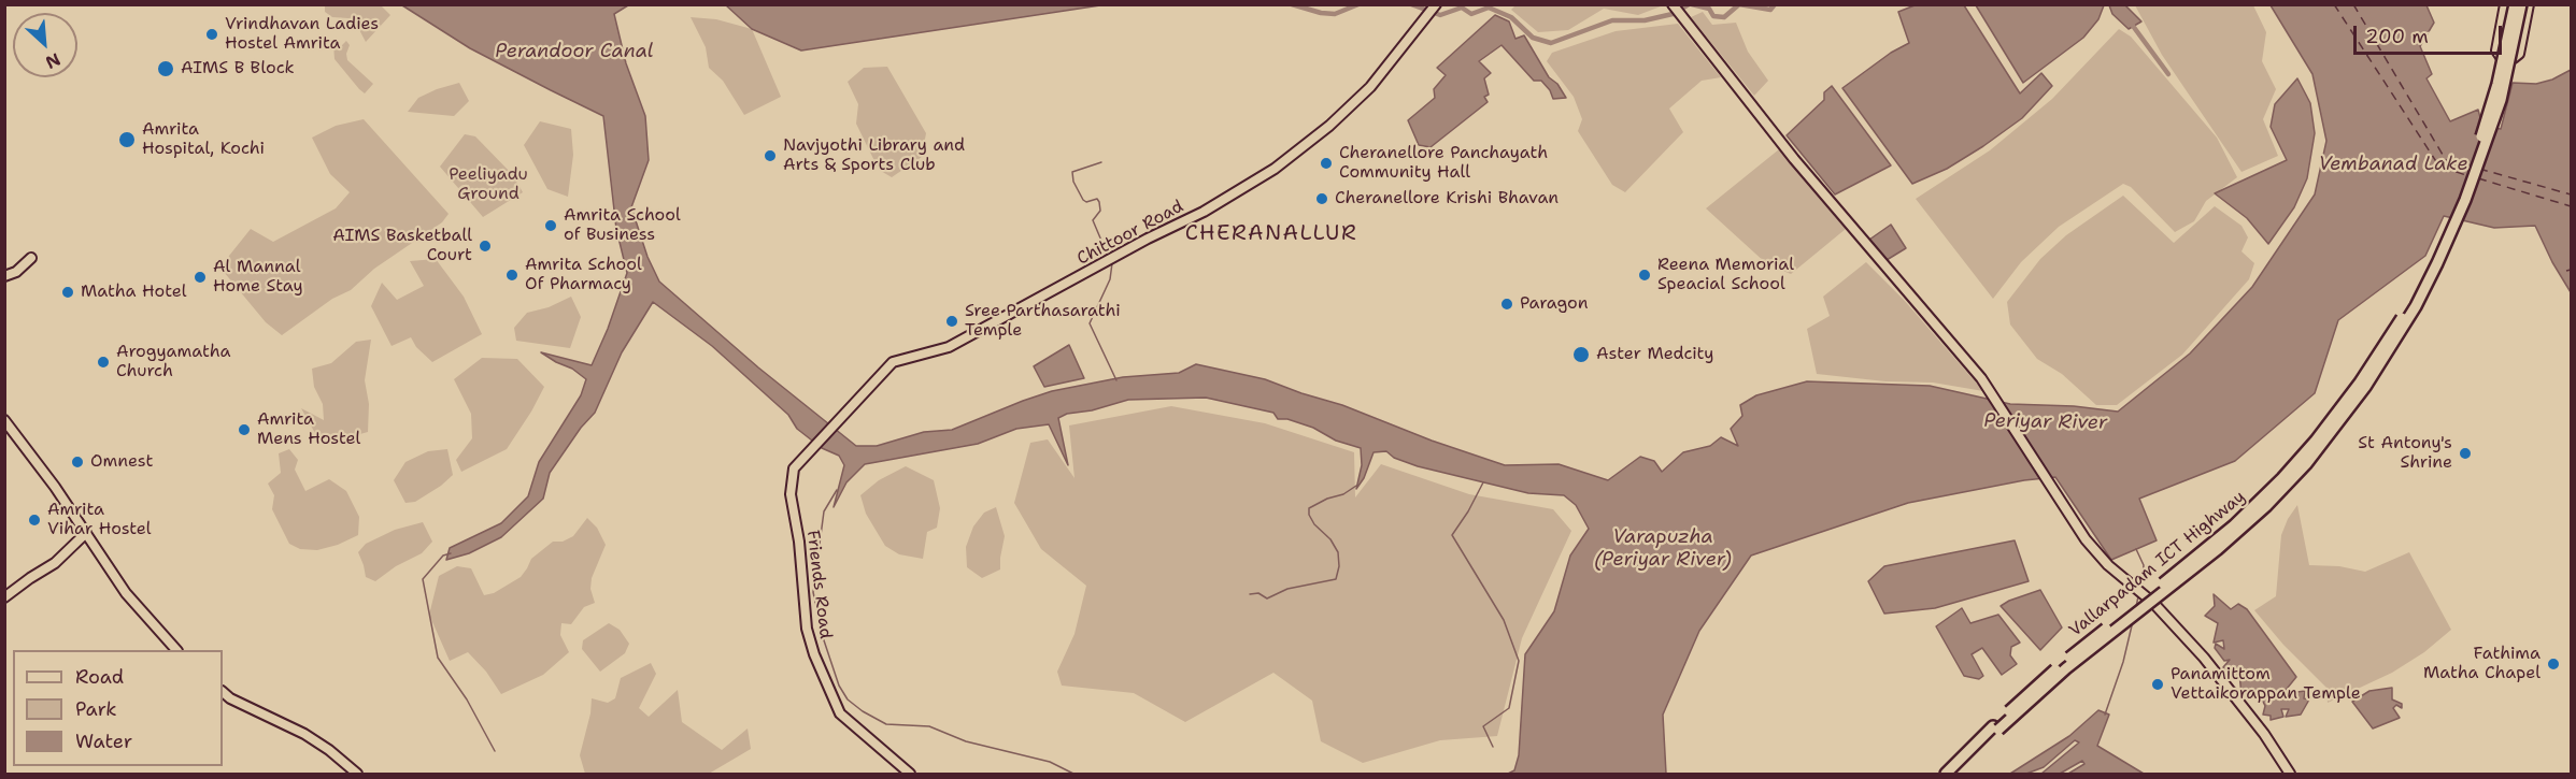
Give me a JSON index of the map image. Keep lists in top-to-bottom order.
{
  "streets": {
    "highway": ["Vallarpadam ICT Highway"],
    "main road": ["Chittoor Road", "Friends Road"]
  },
  "crossings": [
    ["Chittoor Road", "Friends Road"]
  ],
  "districts": ["CHERANALLUR"],
  "water": [
    "Perandoor Canal",
    "Vembanad Lake",
    "Periyar River",
    "Varapuzha (Periyar River)"
  ],
  "parks": ["Peeliyadu Ground"],
  "places": [
    "Vrindhavan Ladies Hostel Amrita",
    "AIMS B Block",
    "Amrita Hospital, Kochi",
    "Navjyothi Library and Arts & Sports Club",
    "Cheranellore Panchayath Community Hall",
    "Cheranellore Krishi Bhavan",
    "Amrita School of Business",
    "AIMS Basketball Court",
    "Amrita School Of Pharmacy",
    "Reena Memorial Speacial School",
    "Al Mannal Home Stay",
    "Matha Hotel",
    "Paragon",
    "Sree Parthasarathi Temple",
    "Aster Medcity",
    "Arogyamatha Church",
    "Amrita Mens Hostel",
    "St Antony's Shrine",
    "Omnest",
    "Amrita Vihar Hostel",
    "Fathima Matha Chapel",
    "Panamittom Vettaikorappan Temple"
  ],
  "legend": ["Road", "Park", "Water"],
  "scale_bar": "200 m",
  "north": "bottom right"
}
